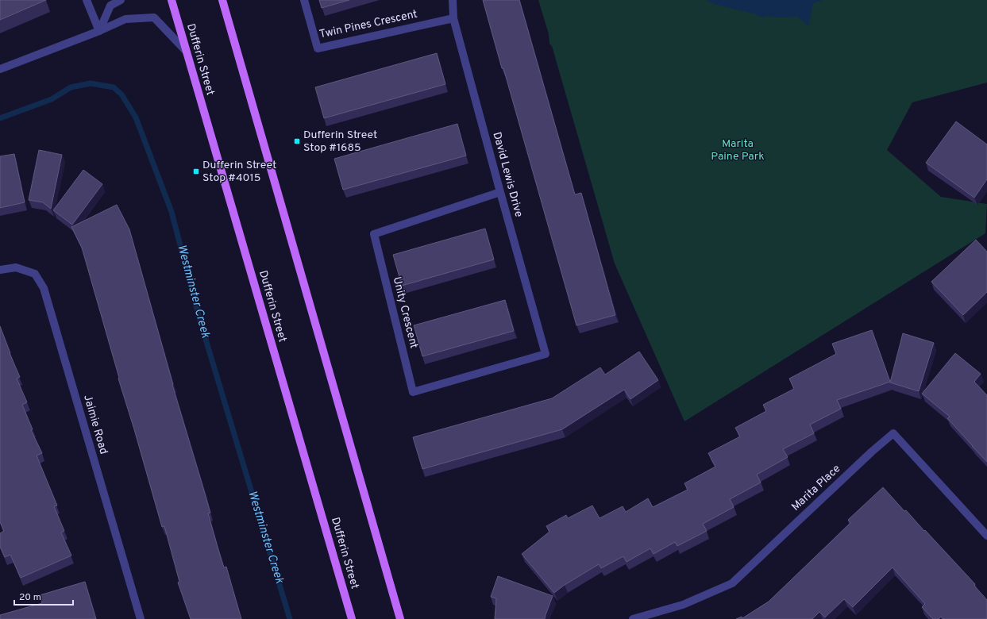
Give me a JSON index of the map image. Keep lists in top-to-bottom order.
{
  "streets": {
    "main road": ["Dufferin Street"],
    "street": [
      "Twin Pines Crescent",
      "David Lewis Drive",
      "Unity Crescent",
      "Jaimie Road",
      "Marita Place"
    ]
  },
  "crossings": [
    ["Twin Pines Crescent", "David Lewis Drive"],
    ["David Lewis Drive", "Unity Crescent"]
  ],
  "water": ["Westminster Creek"],
  "parks": ["Marita Paine Park"],
  "places": {
    "transit": ["Dufferin Street Stop #1685", "Dufferin Street Stop #4015"]
  },
  "scale_bar": "20 m"
}
